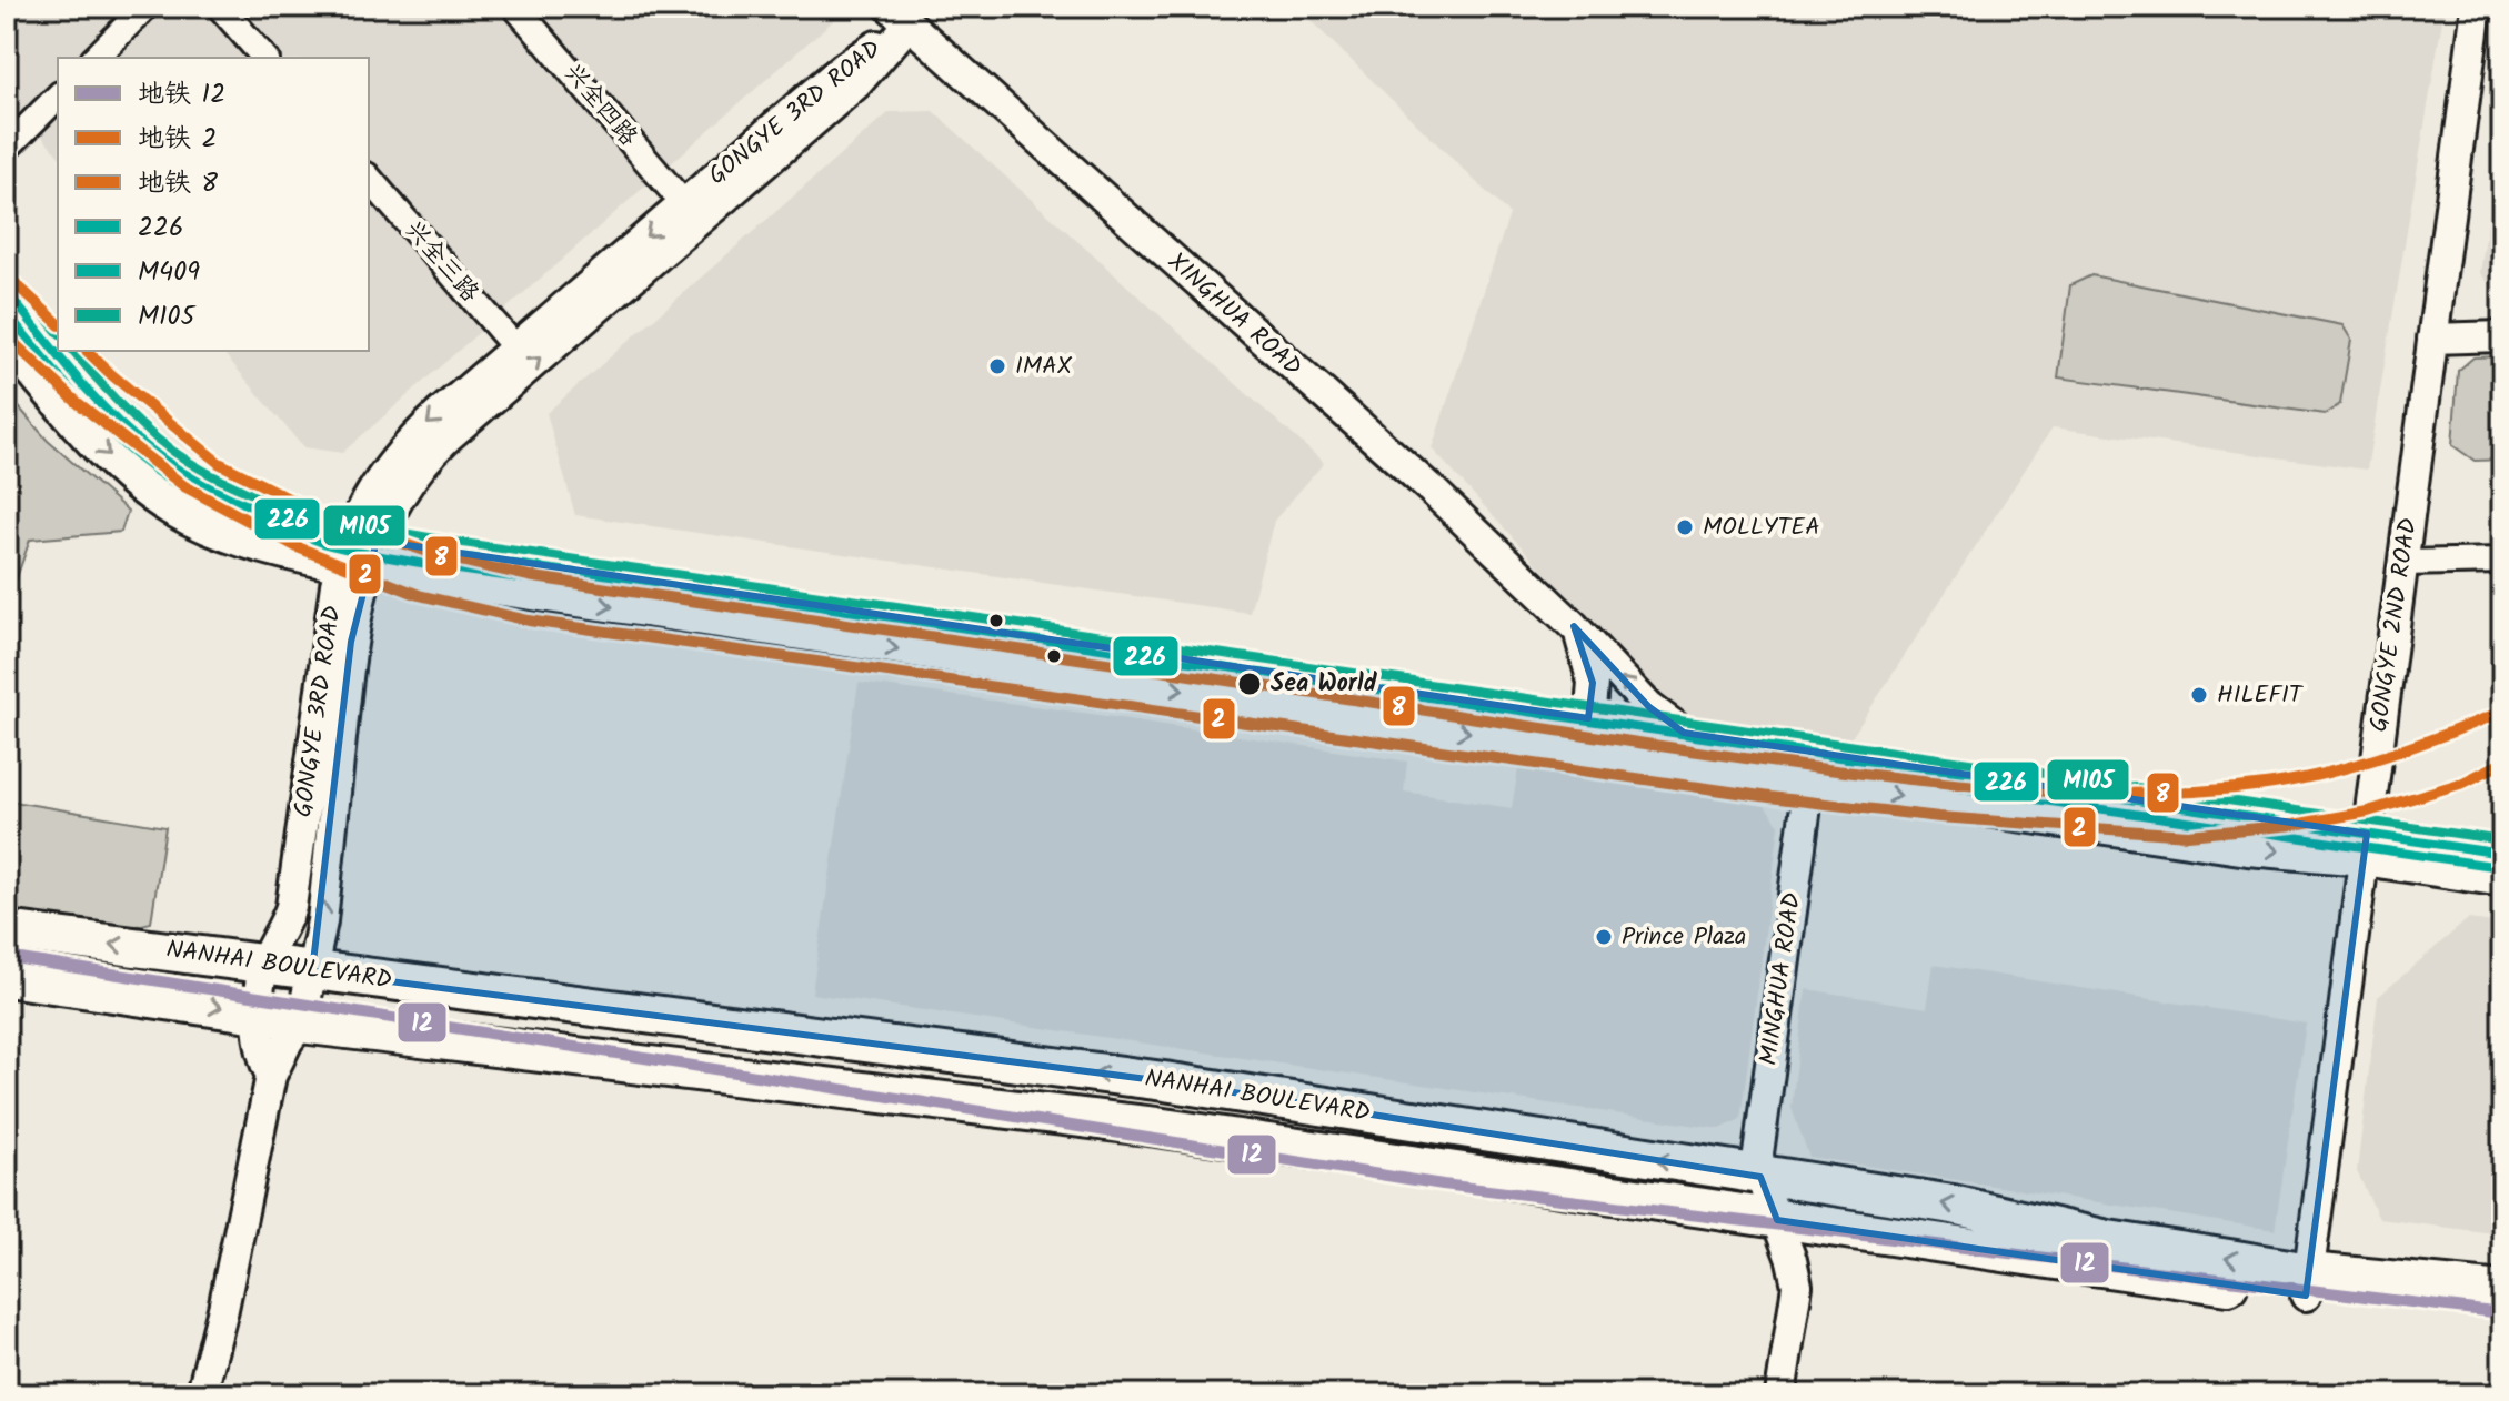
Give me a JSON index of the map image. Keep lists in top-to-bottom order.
{
  "streets": {
    "main road": ["NANHAI BOULEVARD"],
    "street": [
      "兴全四路",
      "GONGYE 3RD ROAD",
      "兴全三路",
      "XINGHUA ROAD",
      "GONGYE 2ND ROAD",
      "MINGHUA ROAD"
    ]
  },
  "crossings": [
    ["兴全四路", "GONGYE 3RD ROAD"],
    ["GONGYE 3RD ROAD", "兴全三路"],
    ["GONGYE 3RD ROAD", "XINGHUA ROAD"],
    ["GONGYE 3RD ROAD", "NANHAI BOULEVARD"],
    ["GONGYE 2ND ROAD", "NANHAI BOULEVARD"],
    ["NANHAI BOULEVARD", "MINGHUA ROAD"]
  ],
  "places": [
    "IMAX",
    "MOLLYTEA",
    "Sea World",
    "HILEFIT",
    "Prince Plaza"
  ],
  "lines": [
    "metro line 8",
    "transit line M105",
    "transit line 226",
    "transit line M409",
    "metro line 2",
    "metro line 12"
  ],
  "legend": [
    "地铁 12",
    "地铁 2",
    "地铁 8",
    "226",
    "M409",
    "M105"
  ]
}
